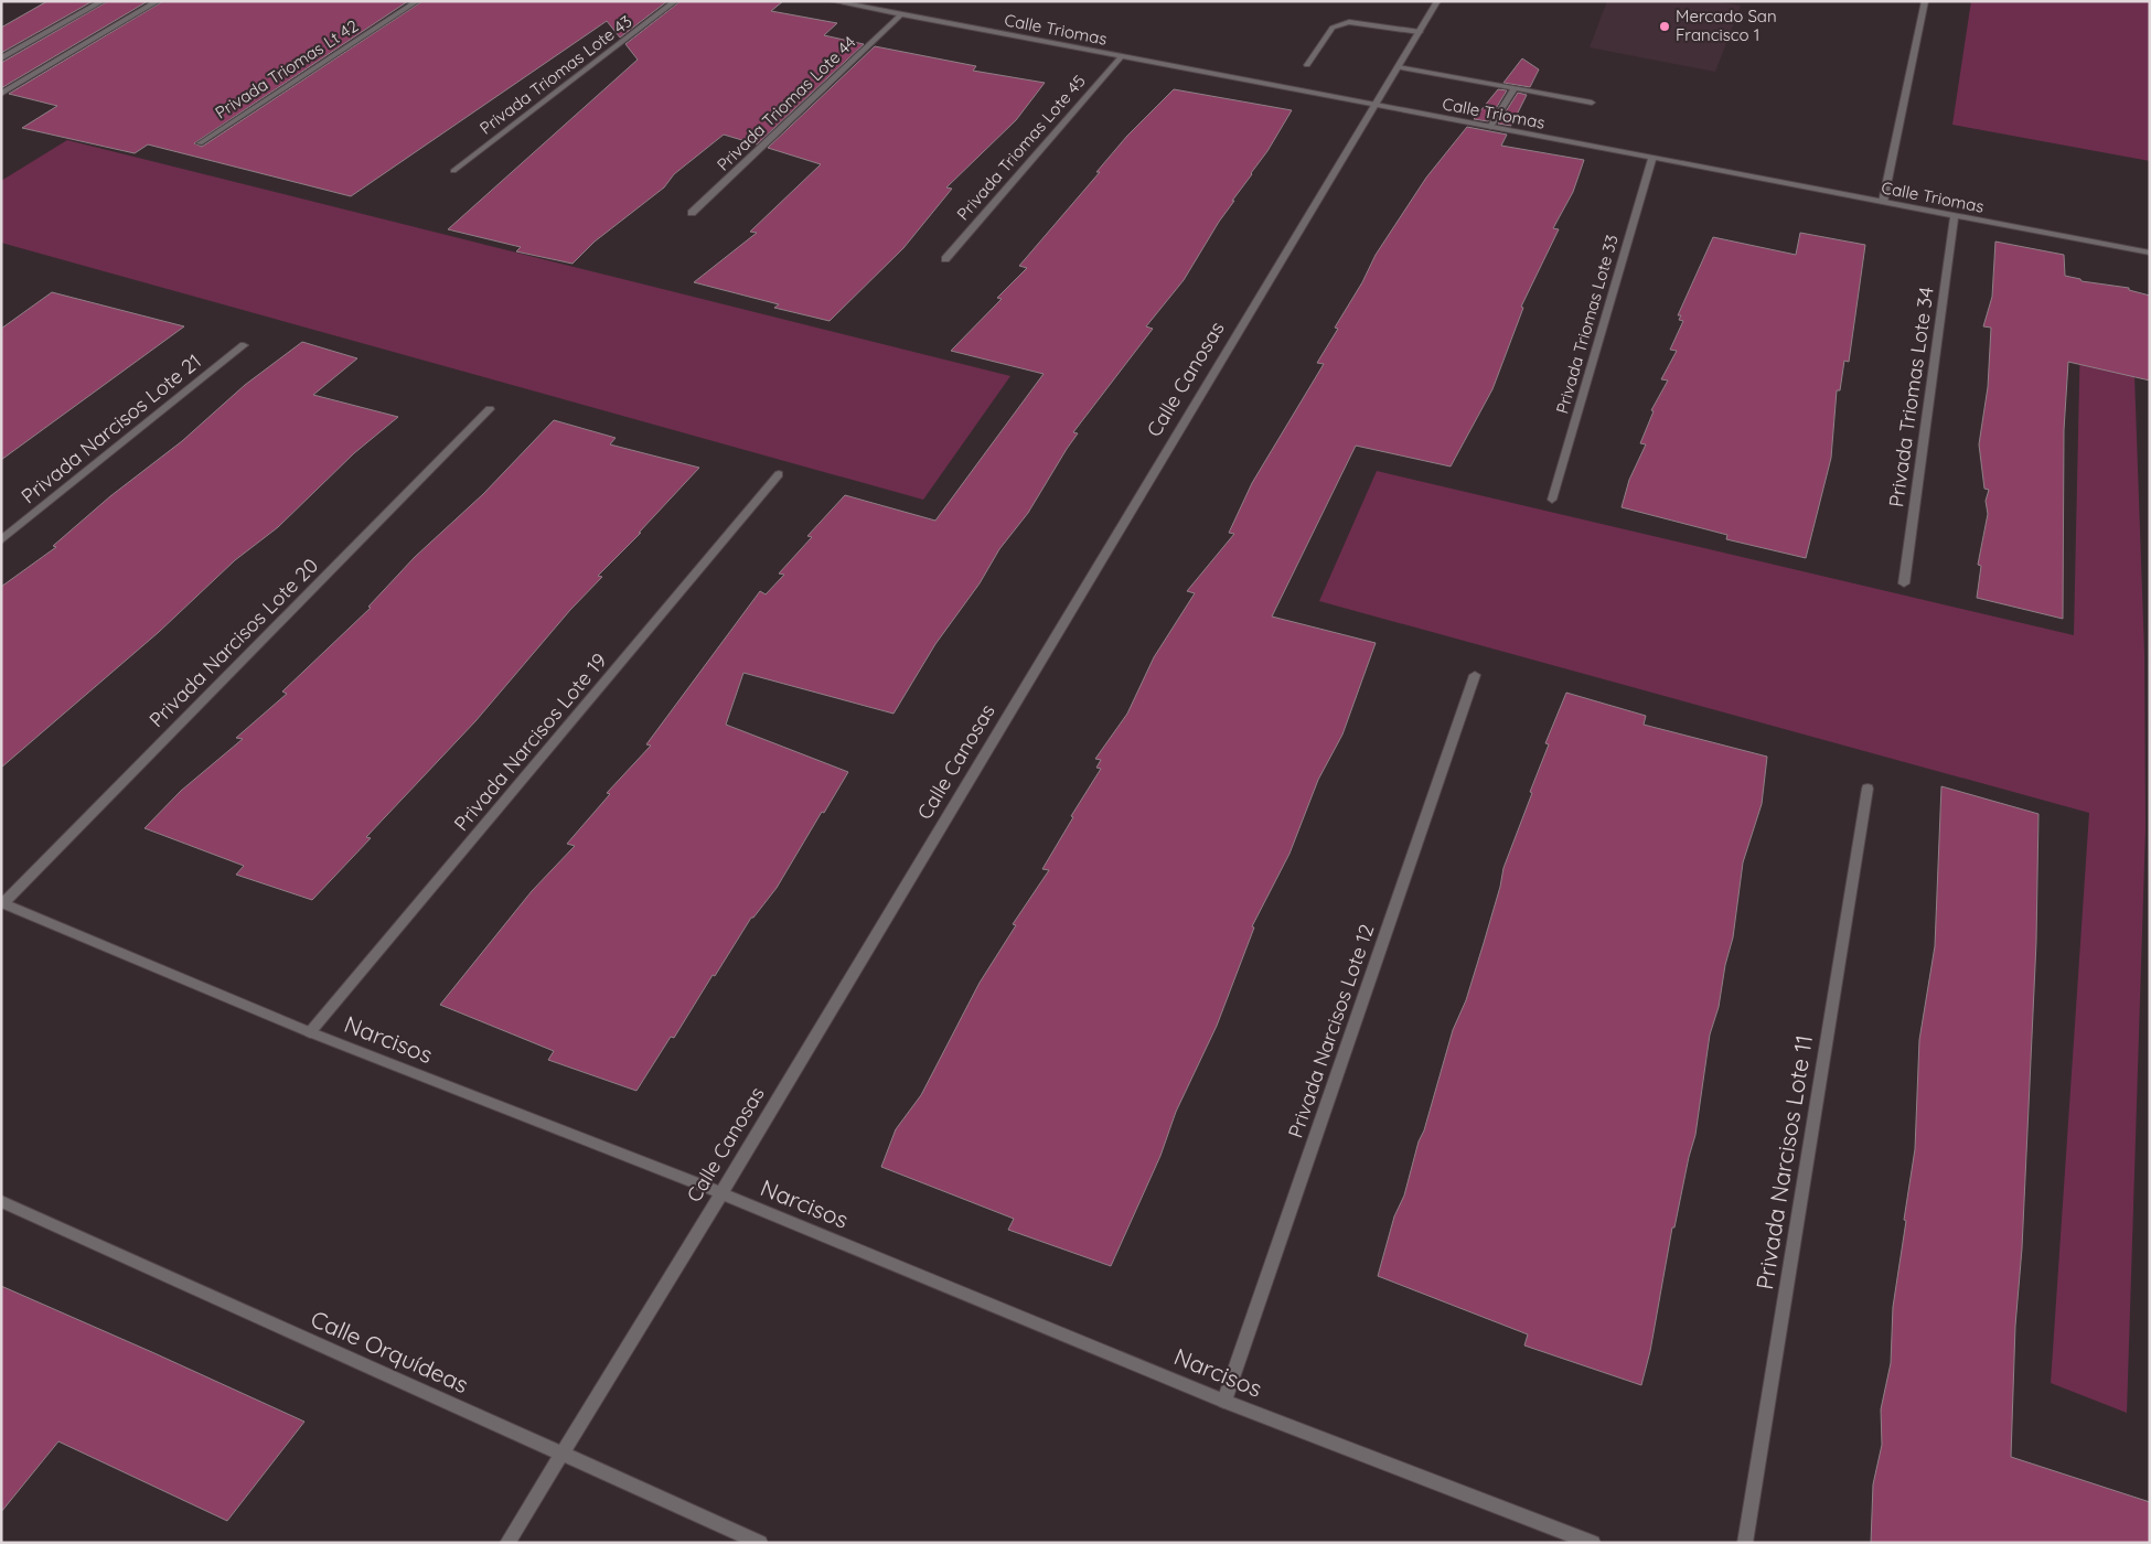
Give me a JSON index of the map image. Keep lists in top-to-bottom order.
{
  "streets": {
    "street": [
      "Calle Triomas",
      "Privada Triomas Lt 42",
      "Privada Triomas Lote 43",
      "Privada Triomas Lote 44",
      "Privada Triomas Lote 45",
      "Privada Triomas Lote 33",
      "Calle Canosas",
      "Privada Triomas Lote 34",
      "Privada Narcisos Lote 21",
      "Privada Narcisos Lote 20",
      "Privada Narcisos Lote 19",
      "Privada Narcisos Lote 12",
      "Narcisos",
      "Privada Narcisos Lote 11",
      "Calle Orquídeas"
    ]
  },
  "crossings": [
    ["Calle Triomas", "Privada Triomas Lote 44"],
    ["Calle Triomas", "Privada Triomas Lote 45"],
    ["Calle Triomas", "Privada Triomas Lote 33"],
    ["Calle Triomas", "Calle Canosas"],
    ["Calle Triomas", "Privada Triomas Lote 34"],
    ["Calle Canosas", "Narcisos"],
    ["Calle Canosas", "Calle Orquídeas"],
    ["Privada Narcisos Lote 20", "Narcisos"],
    ["Privada Narcisos Lote 19", "Narcisos"],
    ["Privada Narcisos Lote 12", "Narcisos"]
  ],
  "places": ["Mercado San Francisco 1"]
}
